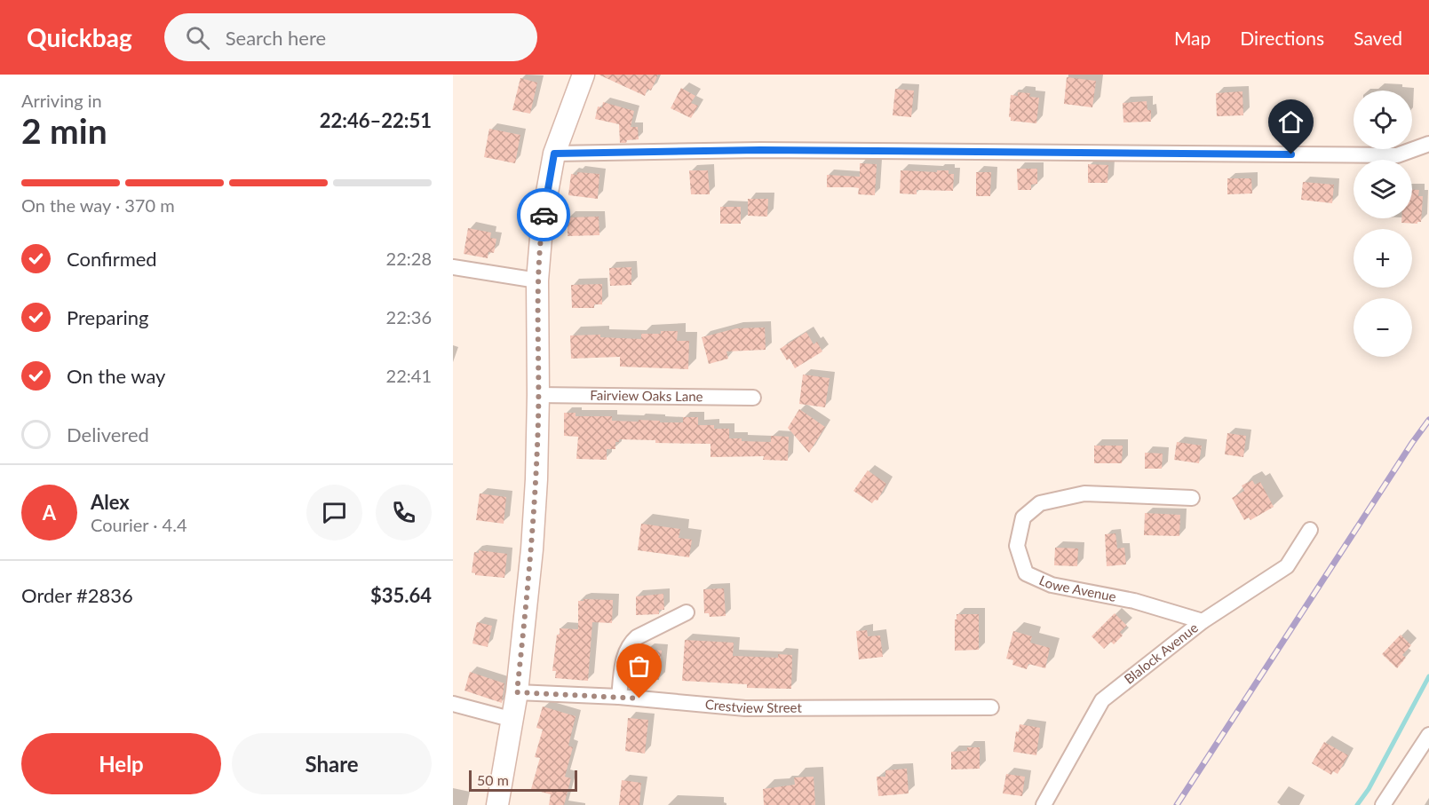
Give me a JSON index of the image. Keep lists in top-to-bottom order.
{
  "streets": {
    "street": [
      "Fairview Oaks Lane",
      "Lowe Avenue",
      "Blalock Avenue",
      "Crestview Street"
    ]
  },
  "crossings": [
    ["Lowe Avenue", "Blalock Avenue"]
  ],
  "scale_bar": "50 m",
  "page": {
    "header": "Quickbag",
    "search": "Search here",
    "nav": ["Map", "Directions", "Saved"],
    "heading": ["2 min", "Arriving in", "22:46–22:51"],
    "panel": [
      "Alex",
      "Courier · 4.4",
      "Order #2836",
      "$35.64"
    ],
    "map_buttons": ["+", "−"],
    "bar": "On the way · 370 m",
    "list": [
      ["Confirmed", "22:28"],
      ["Preparing", "22:36"],
      ["On the way", "22:41"],
      "Delivered"
    ],
    "round": "A",
    "buttons": ["Help", "Share"],
    "scale": "50 m"
  }
}
